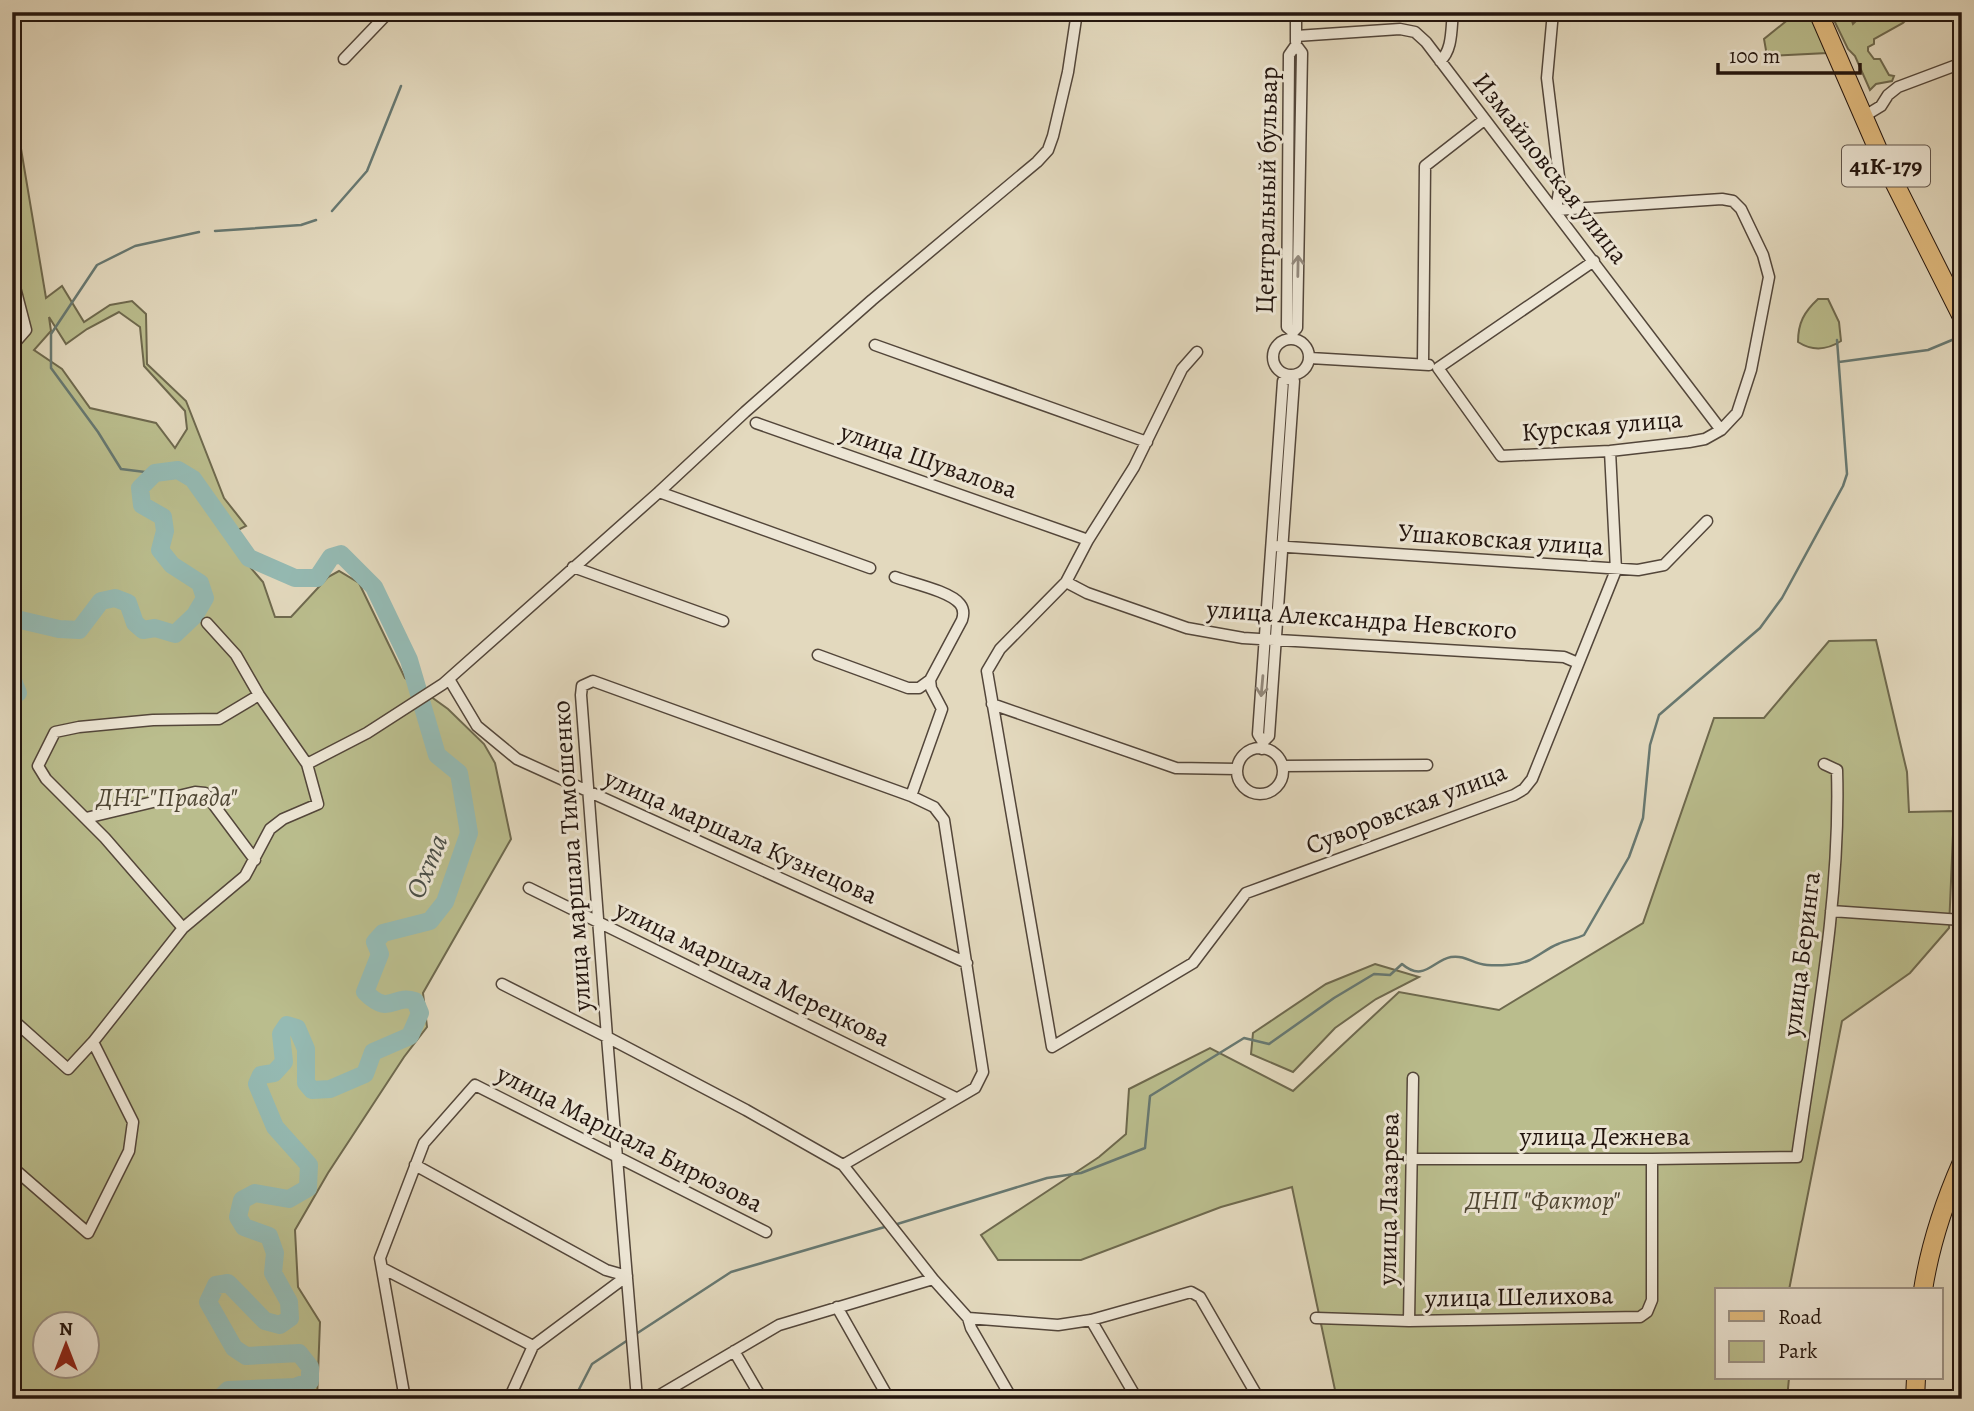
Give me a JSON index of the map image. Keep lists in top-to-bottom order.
{
  "streets": {
    "main road": ["41К-179"],
    "street": [
      "Измайловская улица",
      "Центральный бульвар",
      "Курская улица",
      "улица Шувалова",
      "Ушаковская улица",
      "улица Александра Невского",
      "Суворовская улица",
      "улица маршала Кузнецова",
      "улица маршала Тимошенко",
      "улица Беринга",
      "улица маршала Мерецкова",
      "улица Дежнева",
      "улица Маршала Бирюзова",
      "улица Лазарева",
      "улица Шелихова"
    ]
  },
  "crossings": [
    ["Измайловская улица", "Центральный бульвар"],
    ["Измайловская улица", "Курская улица"],
    ["Курская улица", "Суворовская улица"],
    ["Ушаковская улица", "Суворовская улица"],
    ["улица Александра Невского", "Суворовская улица"],
    ["улица маршала Кузнецова", "улица маршала Тимошенко"],
    ["улица маршала Тимошенко", "улица маршала Мерецкова"],
    ["улица Беринга", "улица Дежнева"],
    ["улица Дежнева", "улица Лазарева"],
    ["улица Дежнева", "улица Шелихова"],
    ["улица Лазарева", "улица Шелихова"]
  ],
  "water": ["Охта"],
  "parks": ["ДНТ \"Правда\"", "ДНП \"Фактор\""],
  "legend": ["Road", "Park"],
  "scale_bar": "100 m",
  "north": "top"
}
